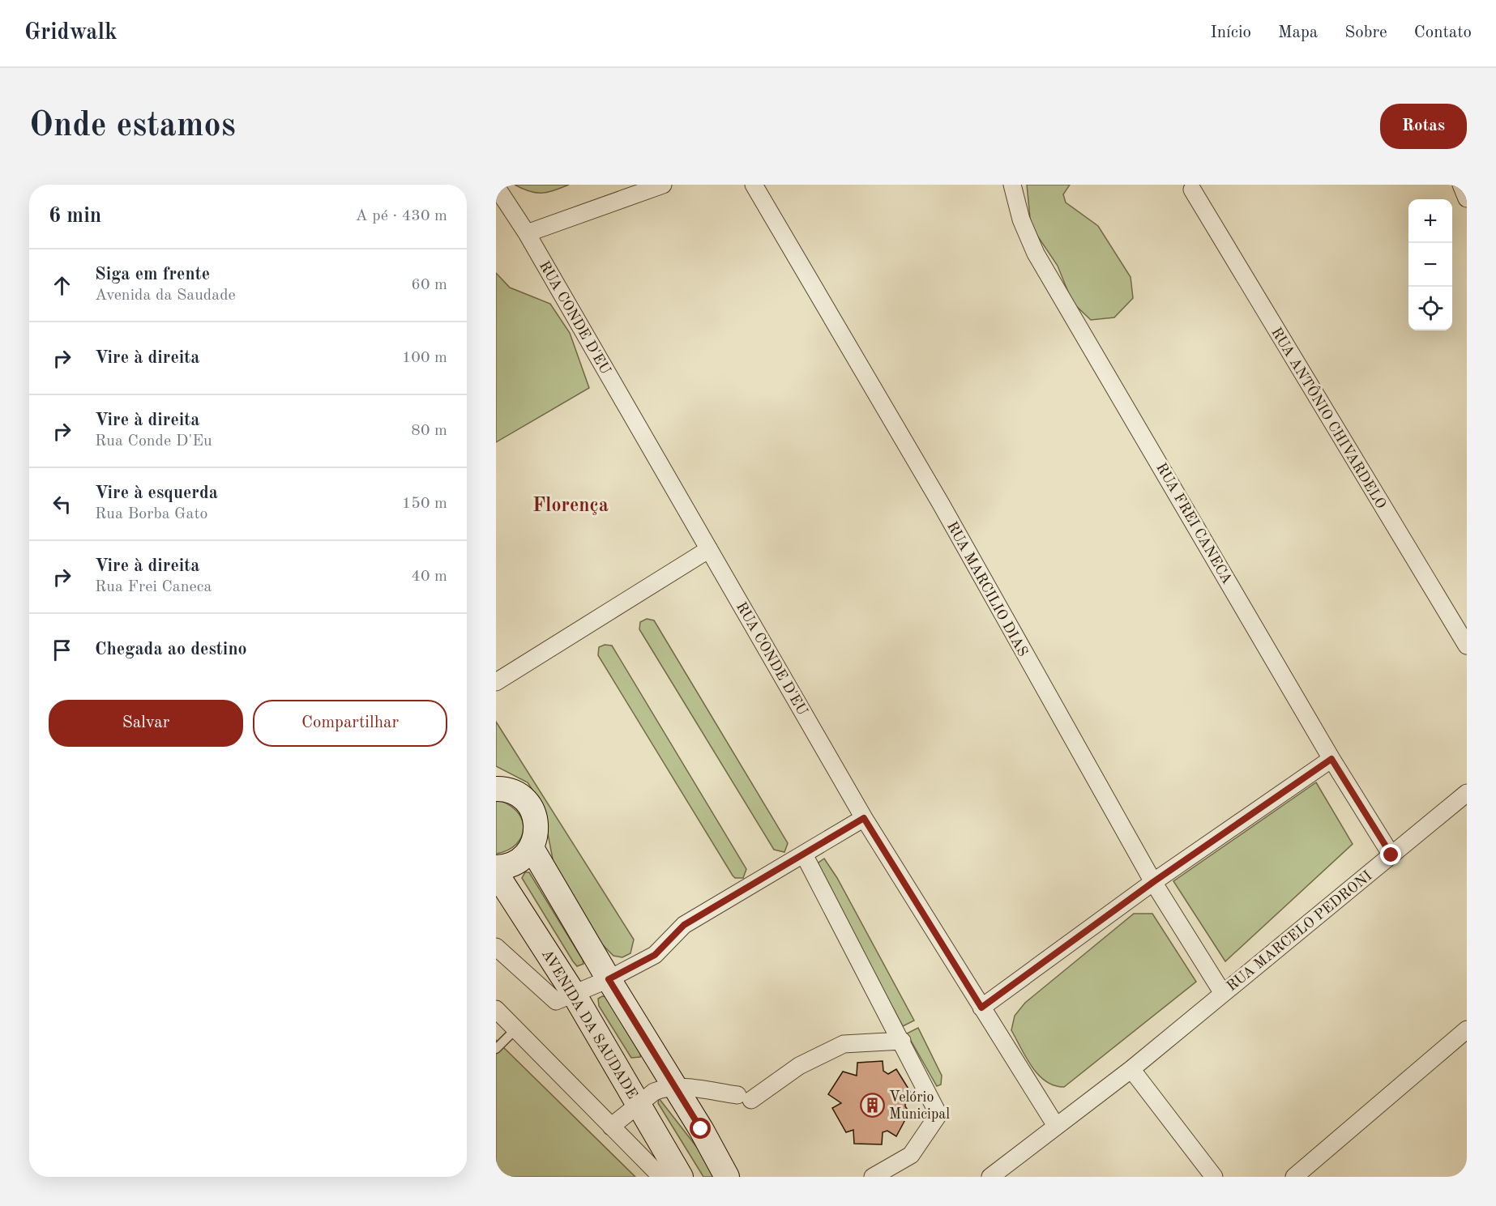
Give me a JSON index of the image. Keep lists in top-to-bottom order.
{
  "streets": {
    "street": [
      "RUA CONDE D'EU",
      "RUA ANTÔNIO CHIVARDELO",
      "RUA FREI CANECA",
      "RUA MARCILIO DIAS",
      "RUA MARCELO PEDRONI",
      "AVENIDA DA SAUDADE"
    ]
  },
  "crossings": [
    ["RUA CONDE D'EU", "RUA MARCELO PEDRONI"],
    ["RUA FREI CANECA", "RUA MARCELO PEDRONI"],
    ["RUA MARCILIO DIAS", "RUA MARCELO PEDRONI"]
  ],
  "districts": ["Florença"],
  "places": {
    "building": ["Velório Municipal"]
  },
  "page": {
    "header": "Gridwalk",
    "nav": [
      "Início",
      "Mapa",
      "Sobre",
      "Contato"
    ],
    "buttons": [
      "Rotas",
      ["Salvar", "Compartilhar"]
    ],
    "title": "Onde estamos",
    "heading": ["6 min", "A pé · 430 m"],
    "map_buttons": ["+", "−"],
    "list": [
      ["Siga em frente", "Avenida da Saudade", "60 m"],
      ["Vire à direita", "100 m"],
      ["Vire à direita", "Rua Conde D'Eu", "80 m"],
      ["Vire à esquerda", "Rua Borba Gato", "150 m"],
      ["Vire à direita", "Rua Frei Caneca", "40 m"],
      "Chegada ao destino"
    ]
  }
}
